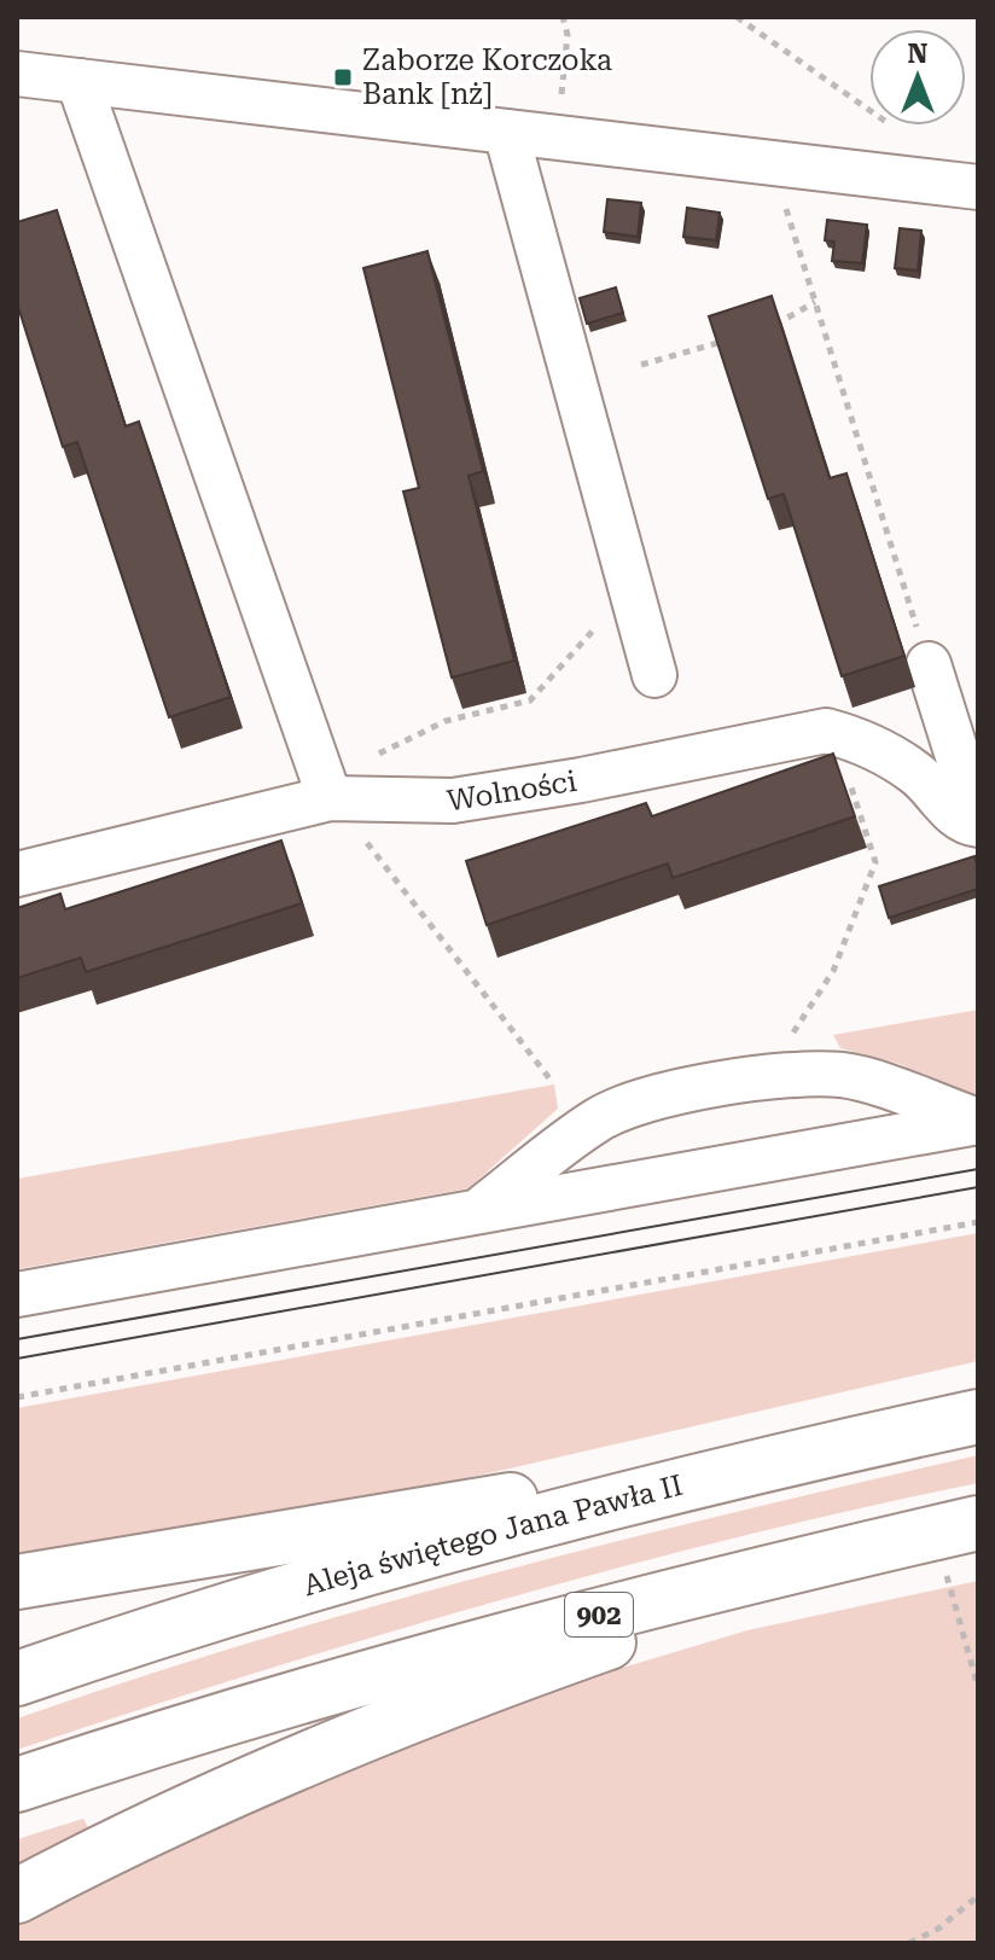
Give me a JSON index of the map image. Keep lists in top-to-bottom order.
{
  "streets": {
    "main road": ["Aleja świętego Jana Pawła II", "902"],
    "street": ["Wolności"]
  },
  "places": {
    "transit": ["Zaborze Korczoka Bank [nż]"]
  },
  "north": "top"
}
